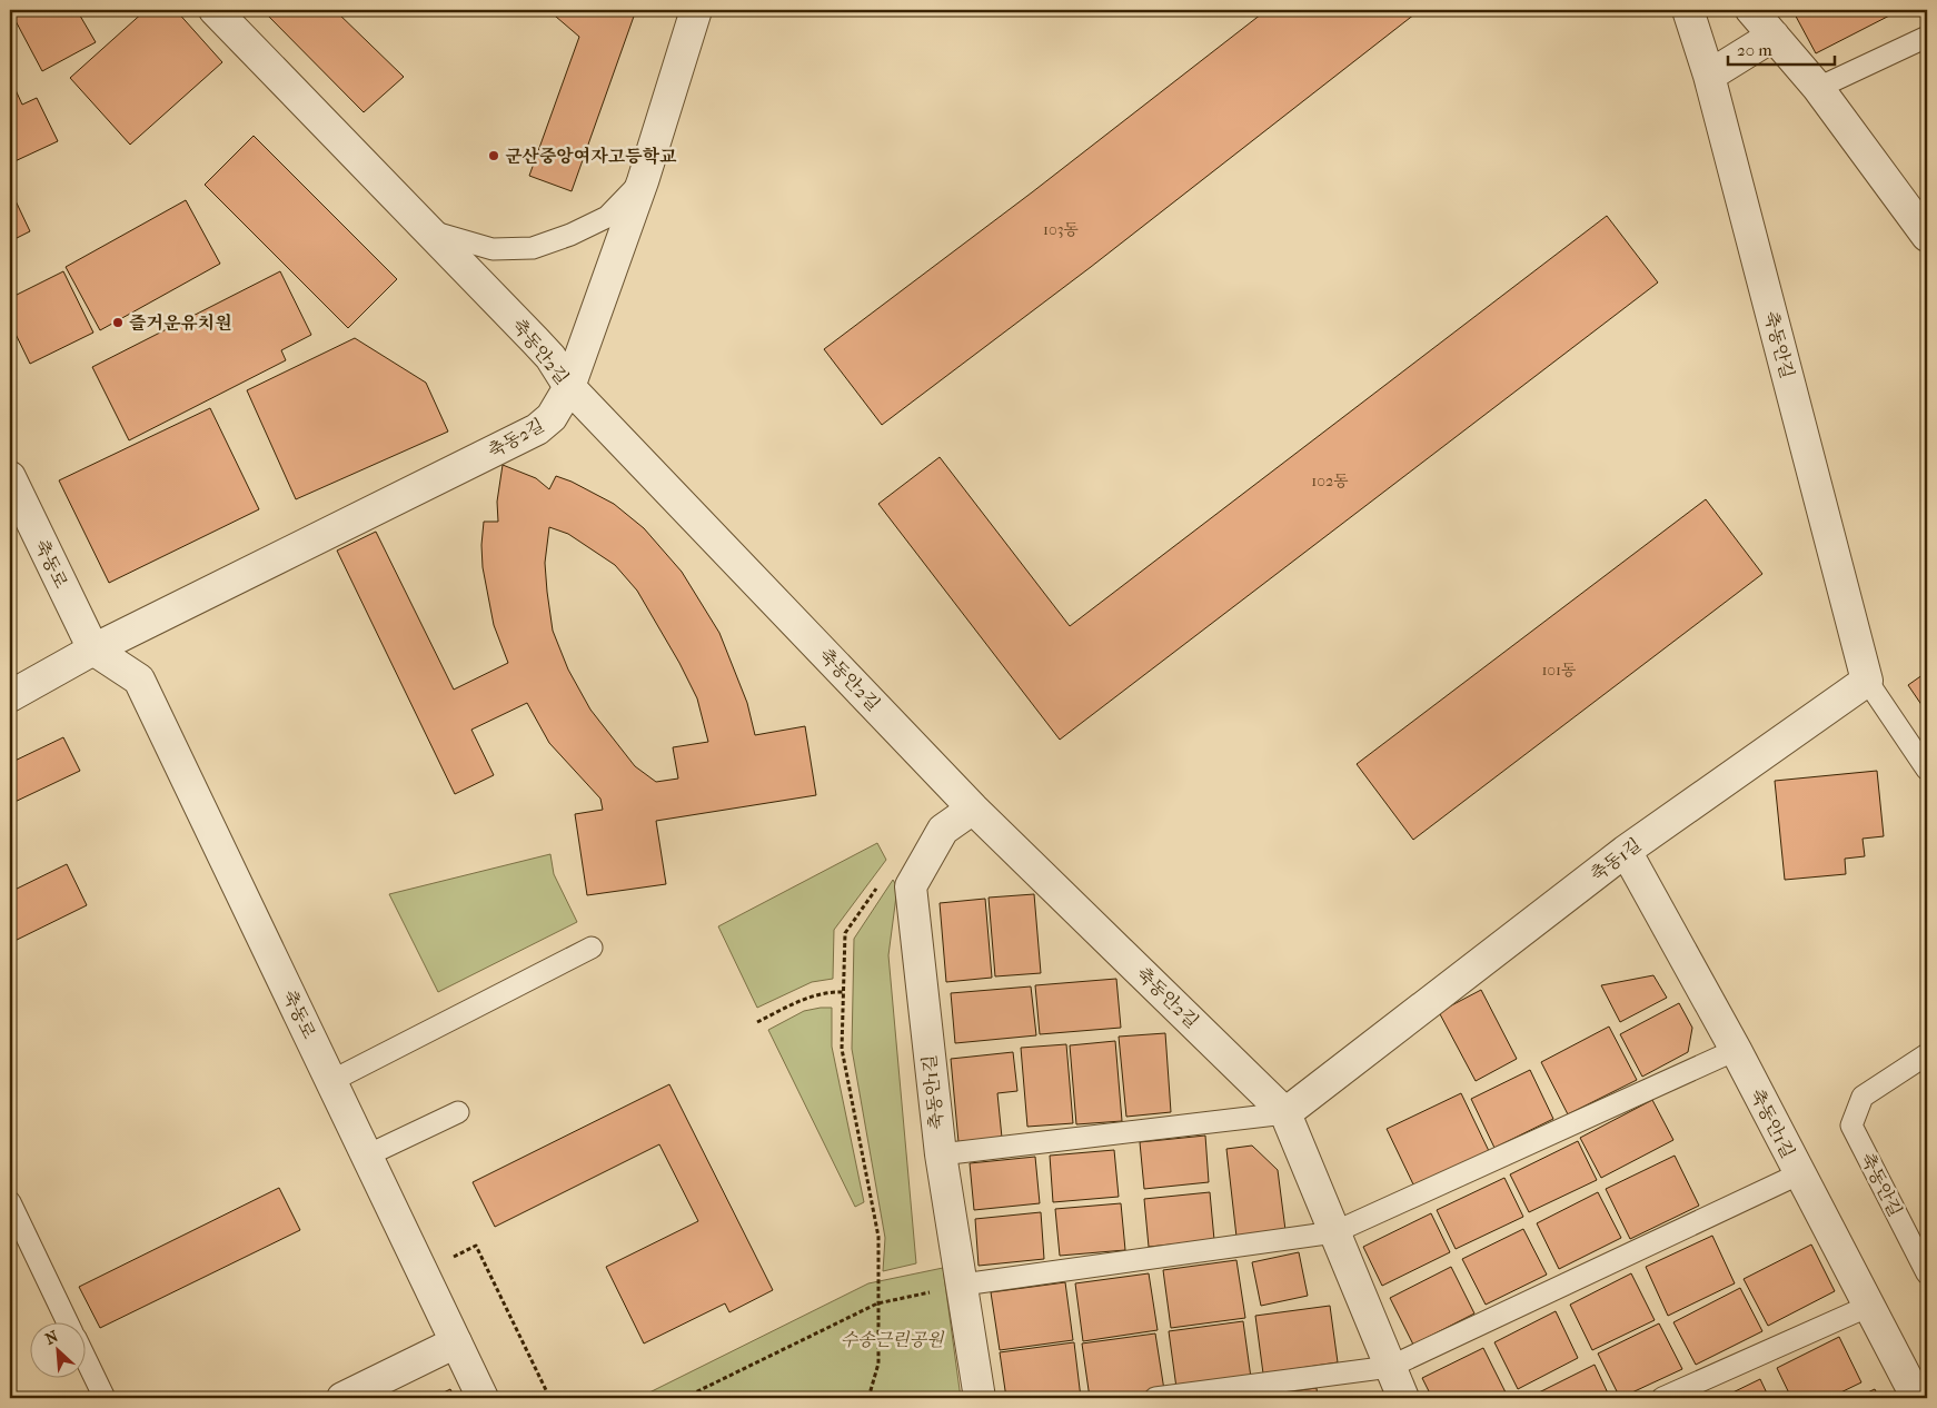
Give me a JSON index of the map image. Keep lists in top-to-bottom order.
{
  "streets": {
    "street": [
      "축동안길",
      "축동안2길",
      "축동2길",
      "축동로",
      "축동1길",
      "축동안1길"
    ]
  },
  "crossings": [
    ["축동안길", "축동1길"],
    ["축동안2길", "축동2길"],
    ["축동안2길", "축동1길"],
    ["축동2길", "축동로"],
    ["축동1길", "축동안1길"]
  ],
  "parks": ["수송근린공원"],
  "places": ["군산중앙여자고등학교", "즐거운유치원"],
  "house_numbers": ["103동", "102동", "101동"],
  "scale_bar": "20 m",
  "north": "top left"
}
